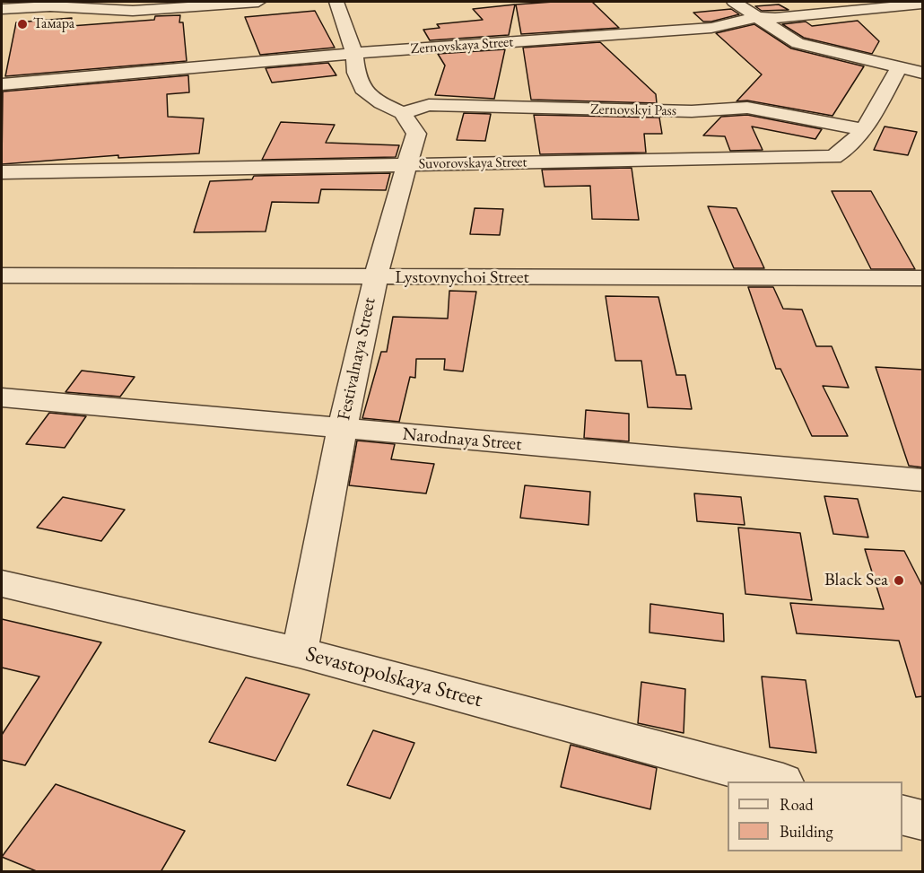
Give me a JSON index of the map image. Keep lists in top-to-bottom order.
{
  "streets": {
    "street": [
      "Zernovskaya Street",
      "Zernovskyi Pass",
      "Suvorovskaya Street",
      "Lystovnychoi Street",
      "Festivalnaya Street",
      "Narodnaya Street",
      "Sevastopolskaya Street"
    ]
  },
  "crossings": [
    ["Zernovskyi Pass", "Suvorovskaya Street"],
    ["Zernovskyi Pass", "Festivalnaya Street"],
    ["Suvorovskaya Street", "Festivalnaya Street"],
    ["Lystovnychoi Street", "Festivalnaya Street"],
    ["Festivalnaya Street", "Narodnaya Street"],
    ["Festivalnaya Street", "Sevastopolskaya Street"]
  ],
  "places": ["Тамара", "Black Sea"],
  "legend": ["Road", "Building"]
}
